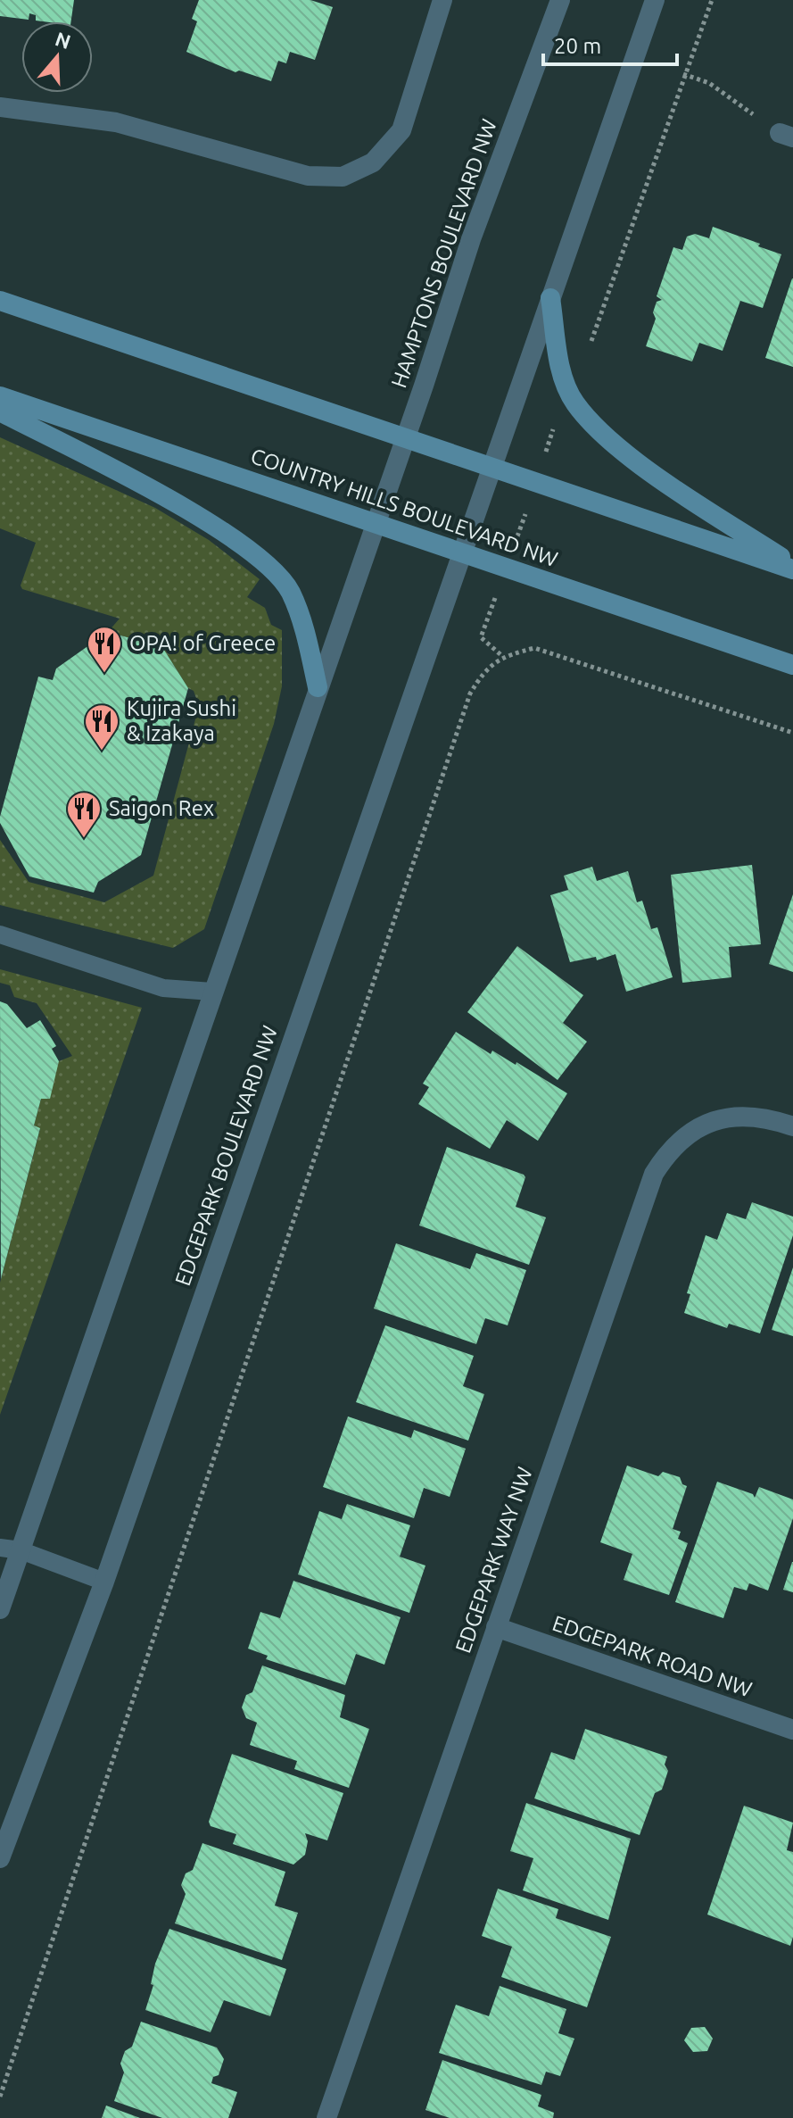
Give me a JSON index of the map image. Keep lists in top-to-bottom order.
{
  "streets": {
    "main road": ["COUNTRY HILLS BOULEVARD NW"],
    "street": [
      "HAMPTONS BOULEVARD NW",
      "EDGEPARK BOULEVARD NW",
      "EDGEPARK WAY NW",
      "EDGEPARK ROAD NW"
    ]
  },
  "crossings": [
    ["HAMPTONS BOULEVARD NW", "COUNTRY HILLS BOULEVARD NW"],
    ["COUNTRY HILLS BOULEVARD NW", "EDGEPARK BOULEVARD NW"],
    ["EDGEPARK WAY NW", "EDGEPARK ROAD NW"]
  ],
  "places": {
    "restaurant": ["OPA! of Greece", "Kujira Sushi & Izakaya", "Saigon Rex"]
  },
  "scale_bar": "20 m",
  "north": "top"
}
